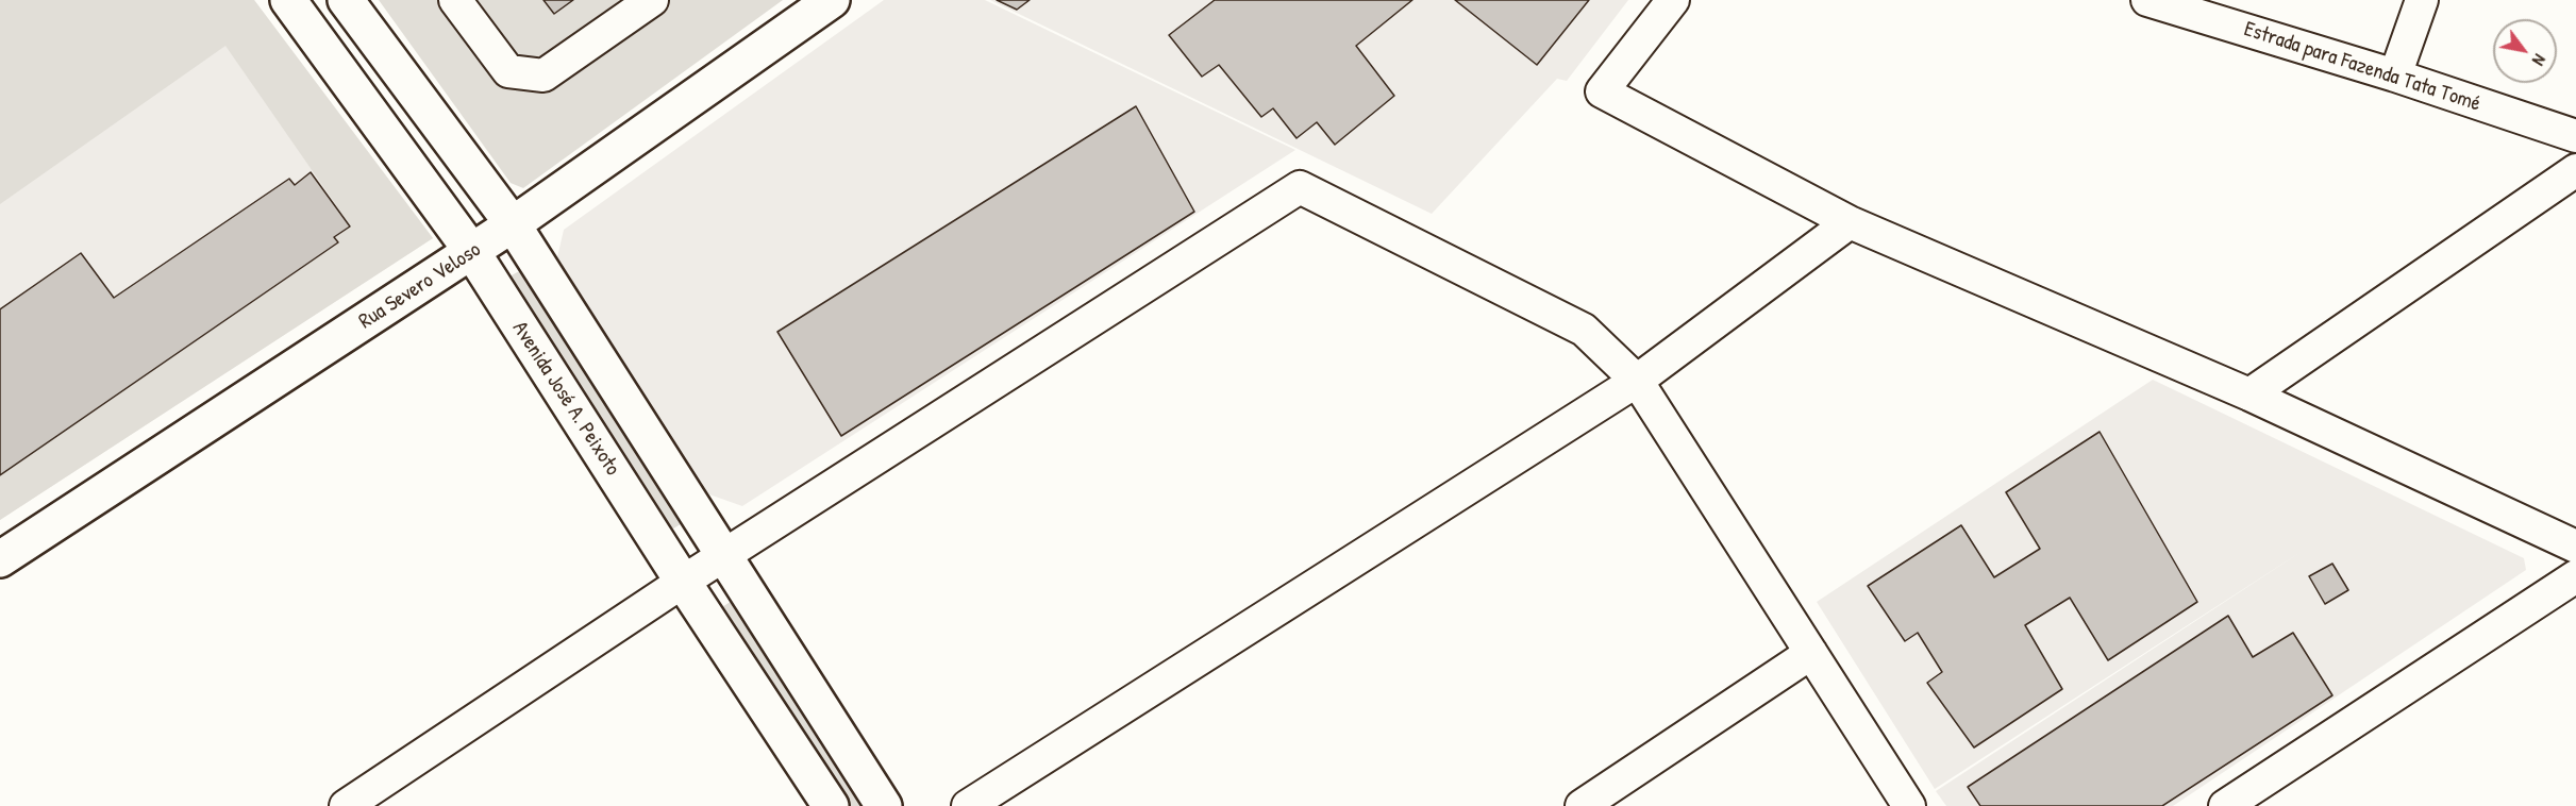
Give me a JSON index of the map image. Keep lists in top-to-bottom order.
{
  "streets": {
    "street": ["Estrada para Fazenda Tata Tomé", "Rua Severo Veloso", "Avenida José A. Peixoto"]
  },
  "crossings": [
    ["Rua Severo Veloso", "Avenida José A. Peixoto"]
  ],
  "north": "bottom right"
}
